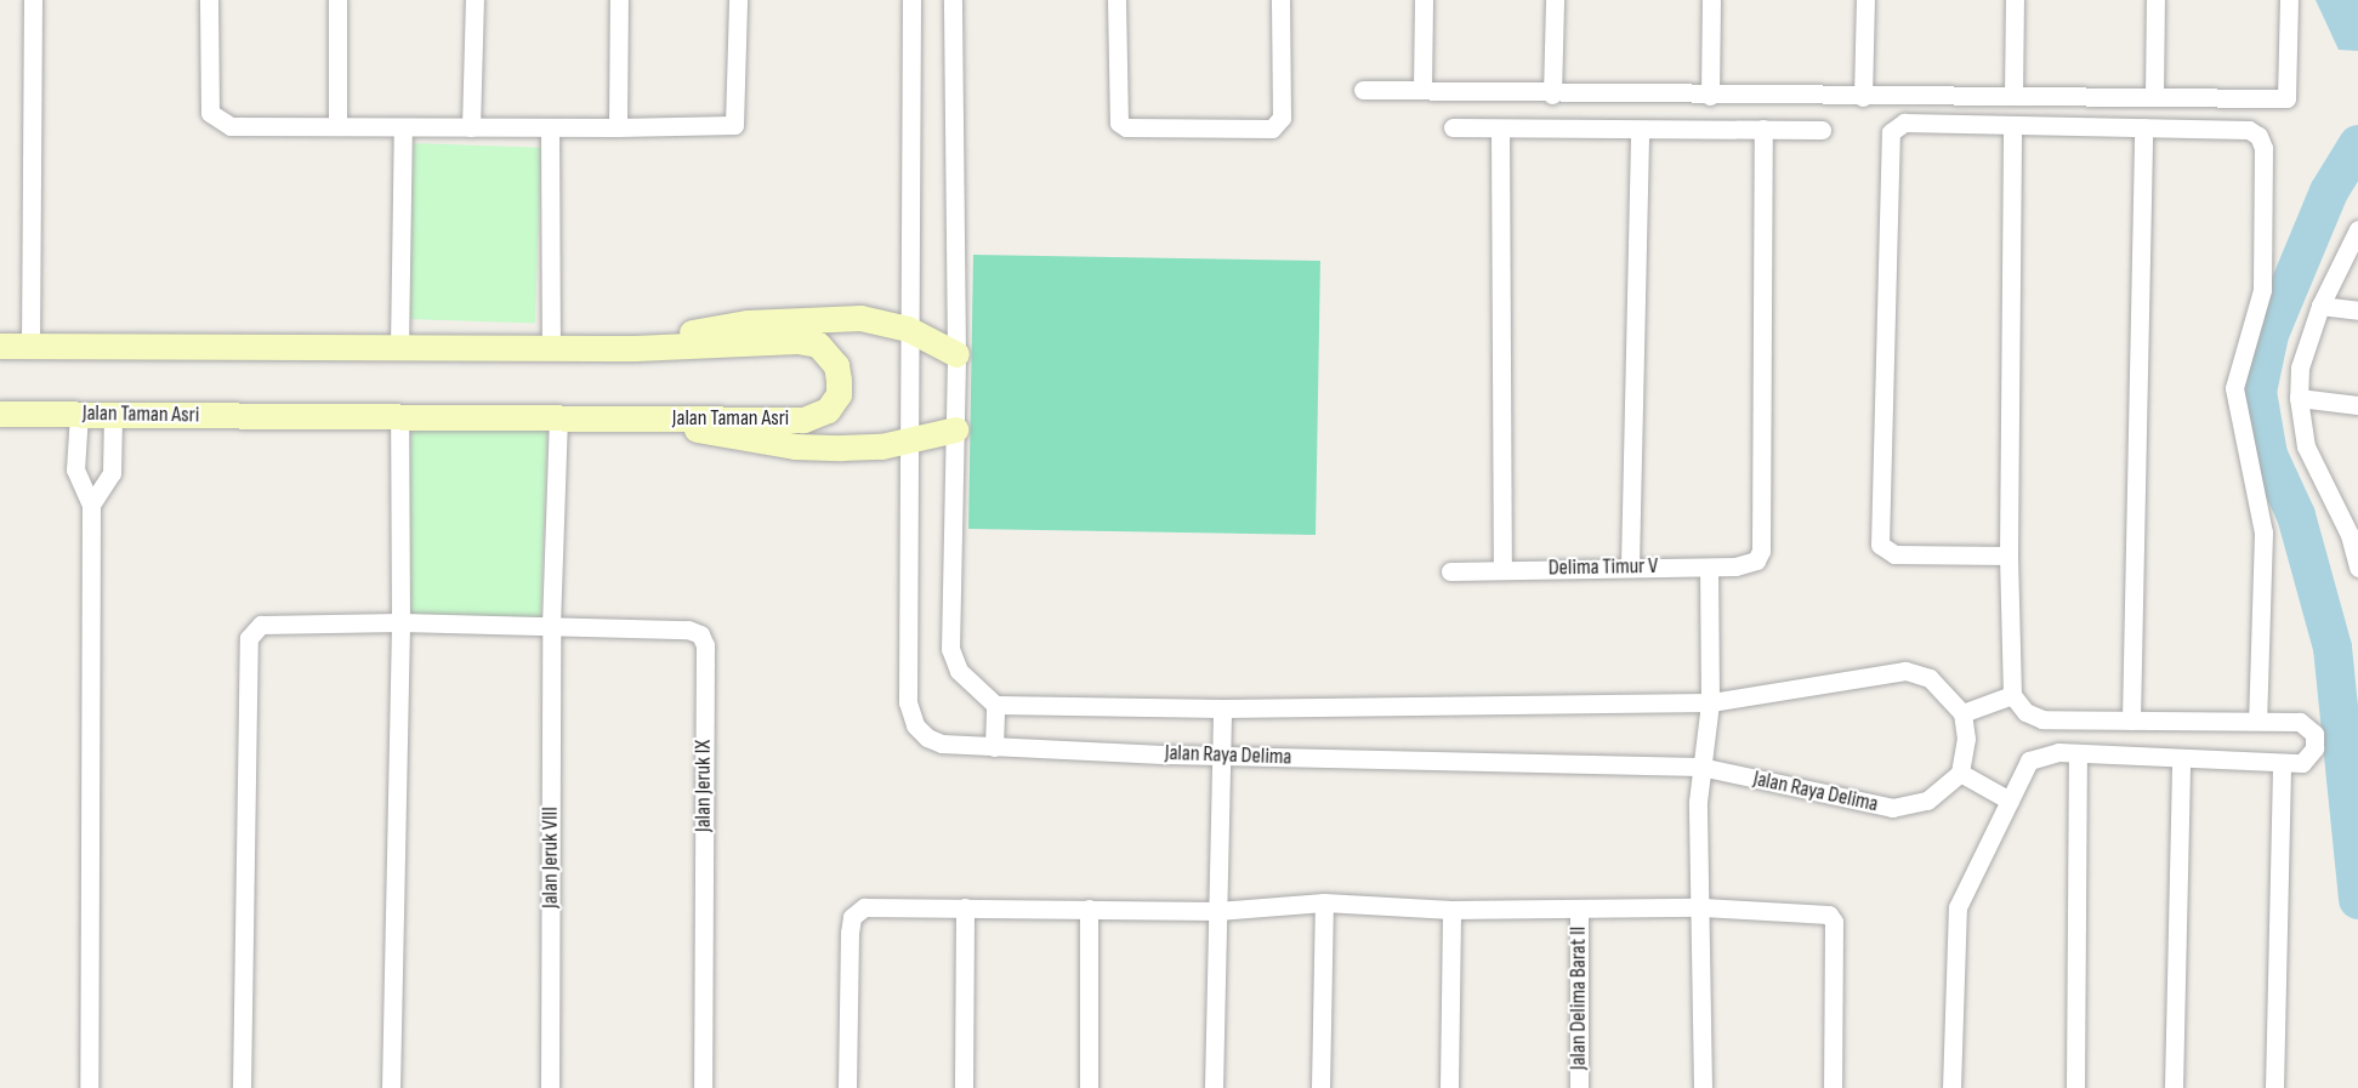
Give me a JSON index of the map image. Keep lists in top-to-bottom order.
{
  "streets": {
    "main road": ["Jalan Taman Asri"],
    "street": [
      "Delima Timur V",
      "Jalan Raya Delima",
      "Jalan Jeruk IX",
      "Jalan Jeruk VIII",
      "Jalan Delima Barat II"
    ]
  },
  "crossings": [
    ["Jalan Taman Asri", "Jalan Jeruk VIII"],
    ["Jalan Jeruk IX", "Jalan Jeruk VIII"]
  ]
}
